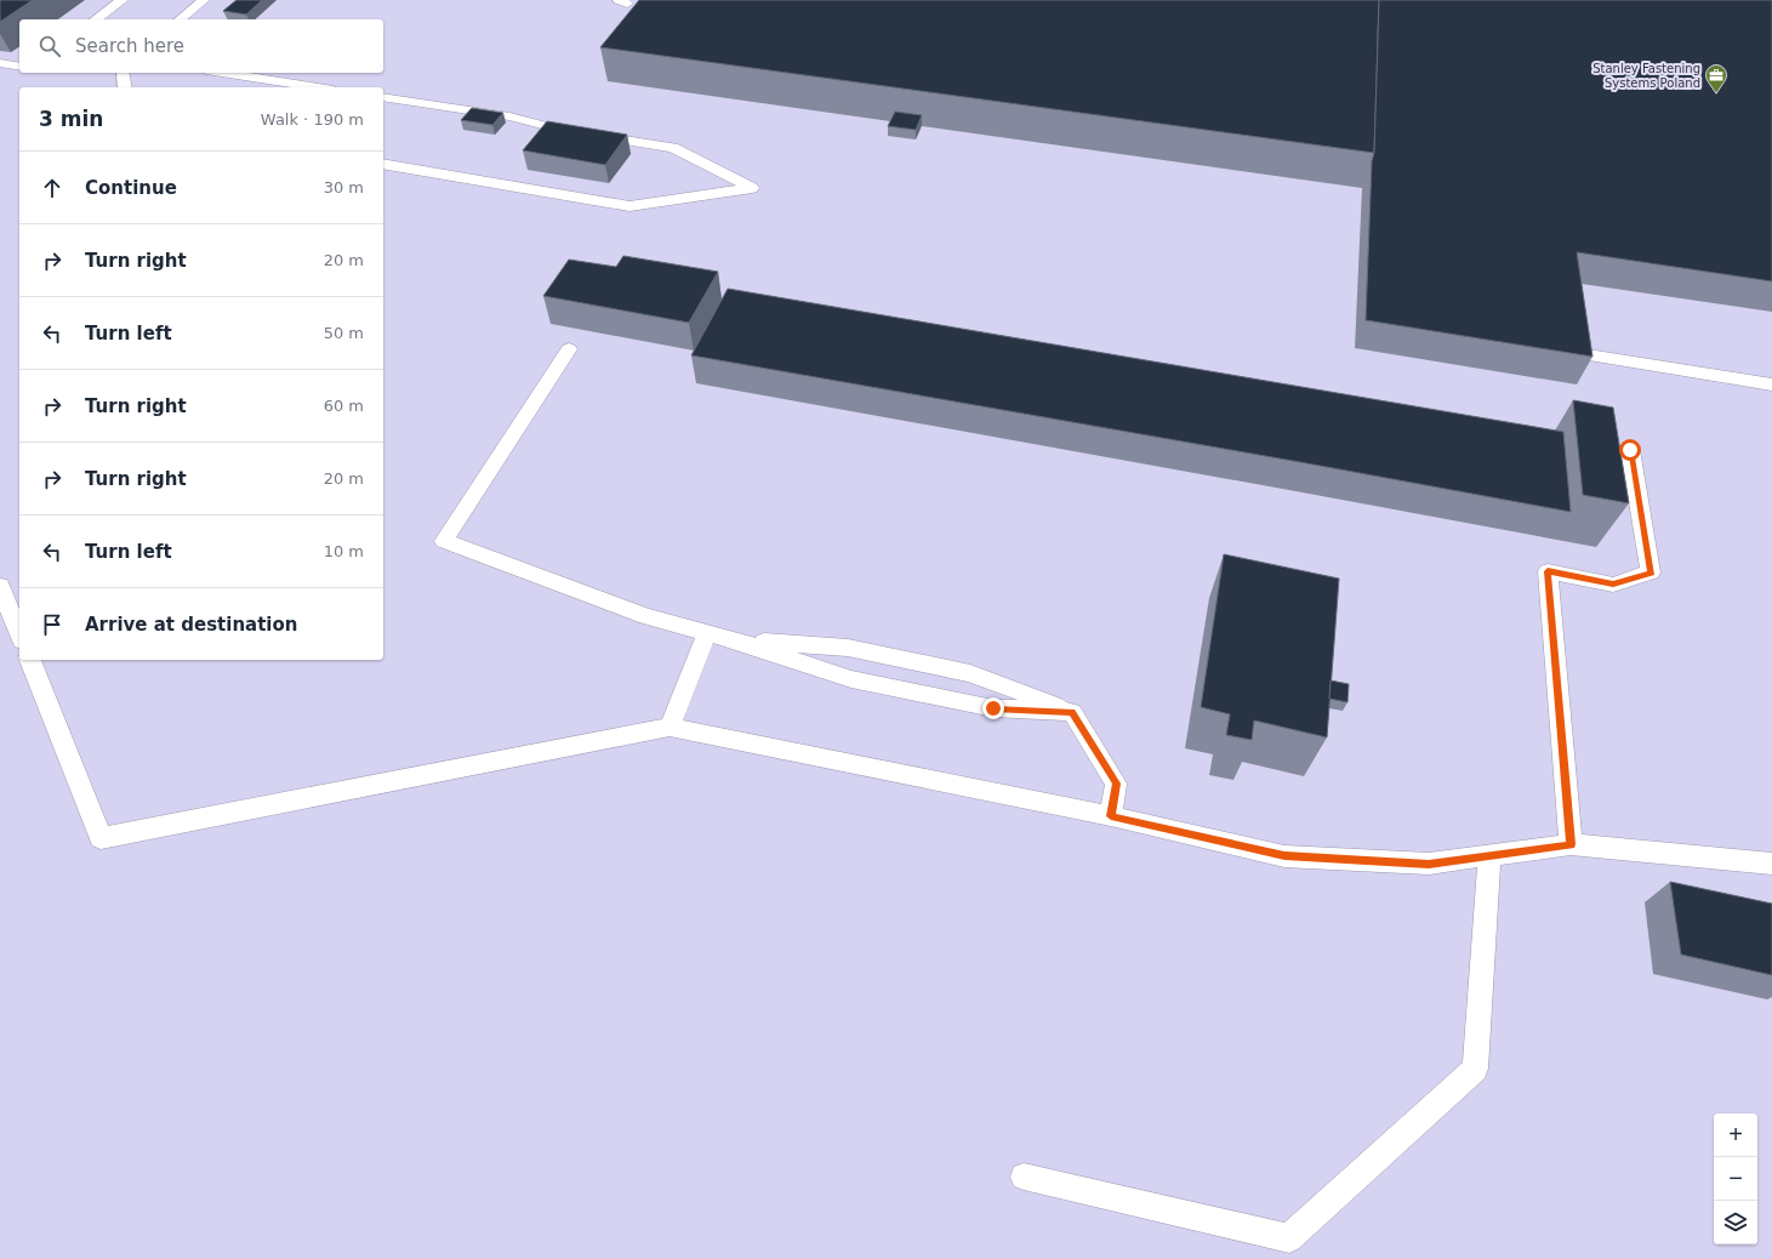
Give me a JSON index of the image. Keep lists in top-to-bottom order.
{
  "places": {
    "office": ["Stanley Fastening Systems Poland"]
  },
  "page": {
    "search": "Search here",
    "heading": ["3 min", "Walk · 190 m"],
    "list": [
      ["Continue", "30 m"],
      ["Turn right", "20 m"],
      ["Turn left", "50 m"],
      ["Turn right", "60 m"],
      ["Turn right", "20 m"],
      ["Turn left", "10 m"],
      "Arrive at destination"
    ],
    "map_buttons": ["+", "−"]
  }
}
